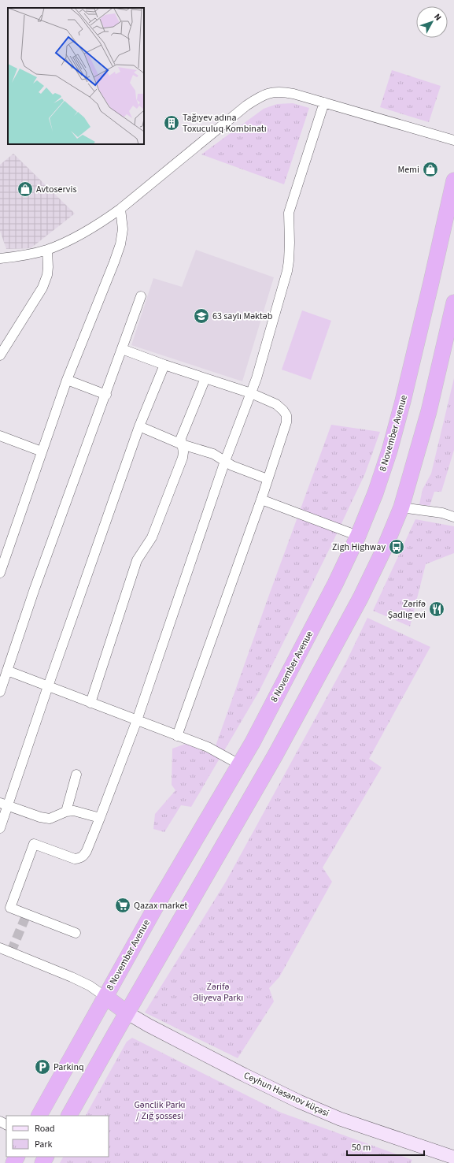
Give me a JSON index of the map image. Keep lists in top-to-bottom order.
{
  "streets": {
    "highway": ["8 November Avenue"],
    "main road": ["Ceyhun Həsənov küçəsi"]
  },
  "parks": ["Zərifə Əliyeva Parkı", "Gənclik Parkı / Zığ şossesi"],
  "places": {
    "building": ["Tağıyev adına Toxuculuq Kombinatı"],
    "shop": ["Memi", "Avtoservis"],
    "school or university": ["63 saylı Məktəb"],
    "bus stop": ["Zigh Highway"],
    "restaurant": ["Zərifə Şadlıg evi"],
    "supermarket": ["Qazax market"],
    "parking": ["Parkinq"]
  },
  "legend": ["Road", "Park"],
  "scale_bar": "50 m",
  "north": "top right"
}
